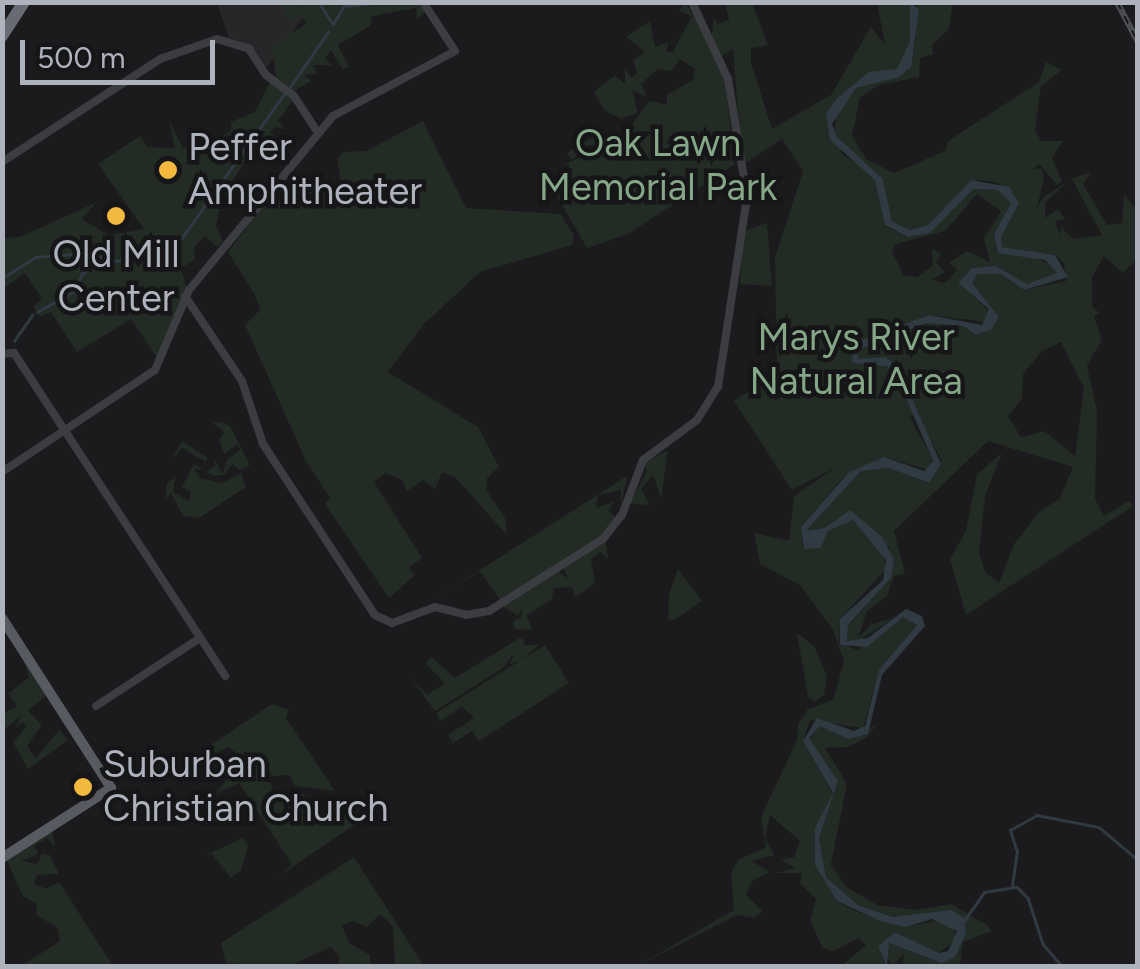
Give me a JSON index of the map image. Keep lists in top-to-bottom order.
{
  "parks": ["Oak Lawn Memorial Park", "Marys River Natural Area"],
  "places": ["Peffer Amphitheater", "Old Mill Center", "Suburban Christian Church"],
  "scale_bar": "500 m"
}
